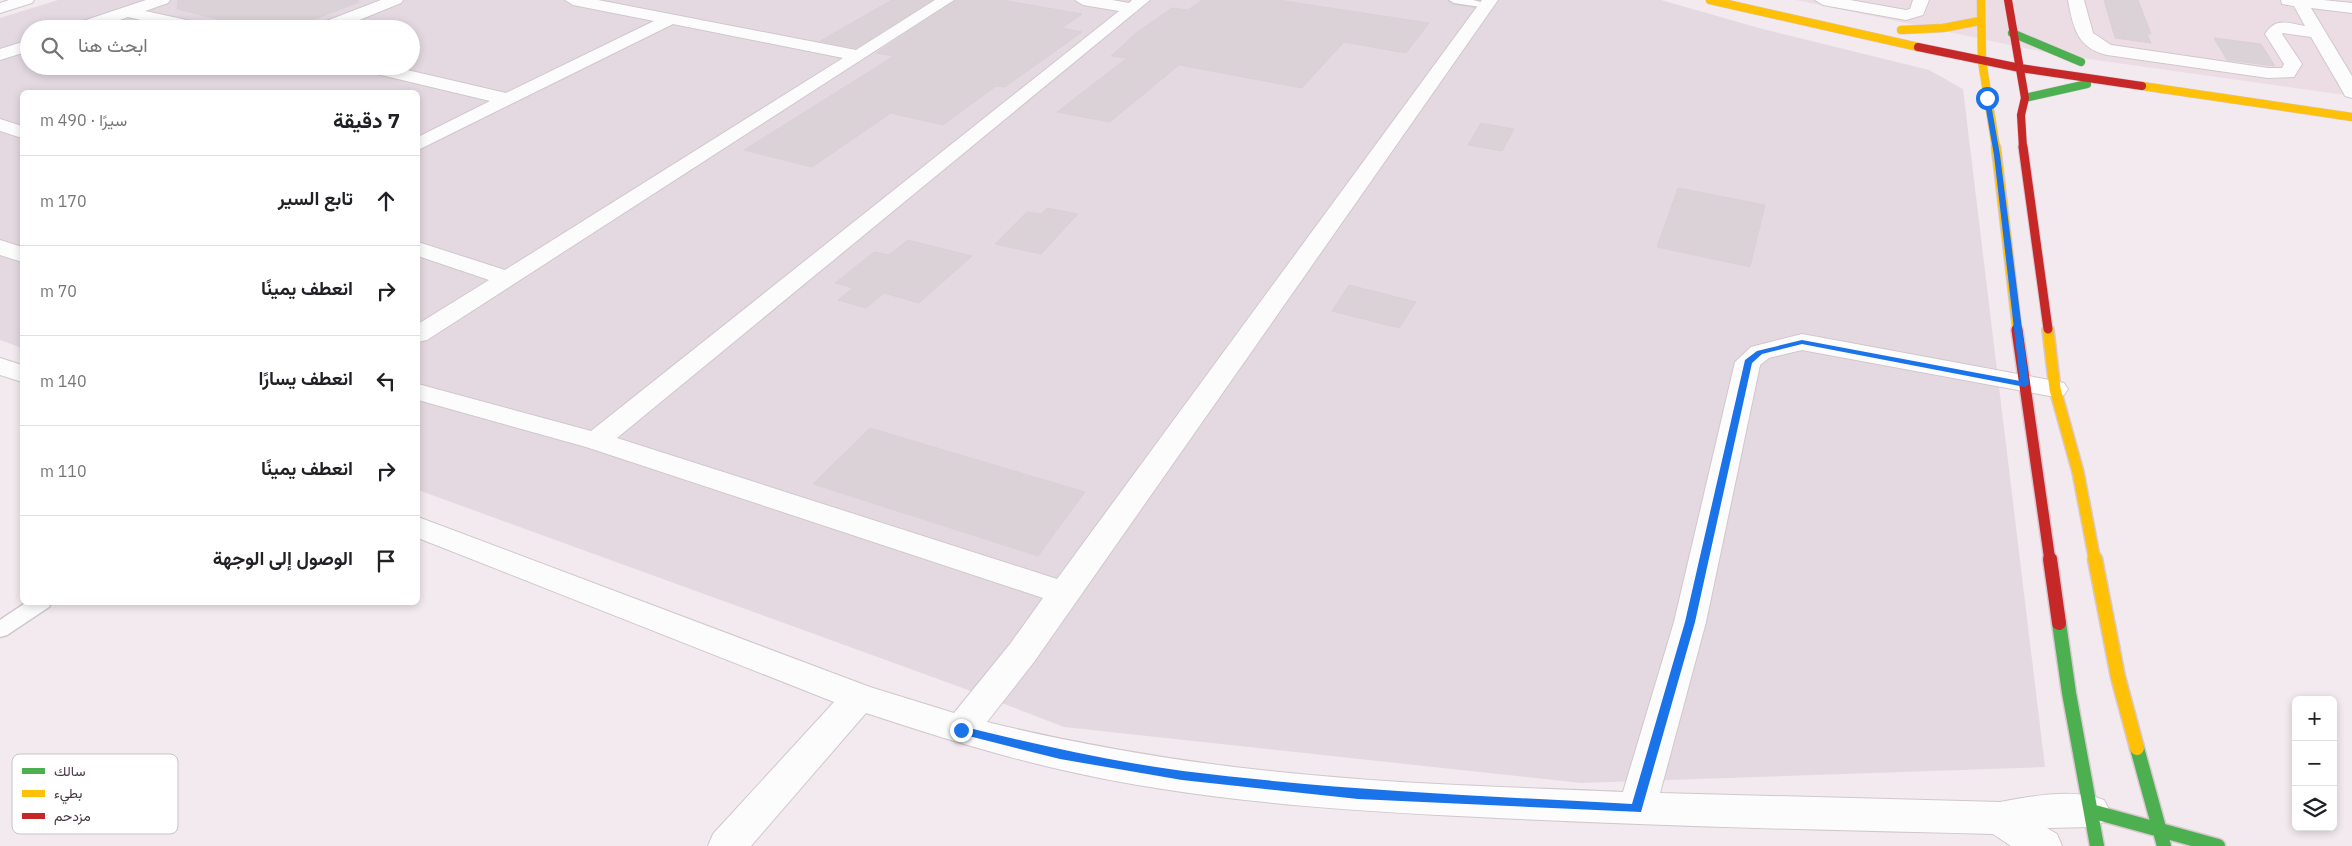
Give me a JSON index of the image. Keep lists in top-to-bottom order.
{
  "legend": ["سالك", "بطيء", "مزدحم"],
  "page": {
    "search": "ابحث هنا",
    "heading": ["7 دقيقة", "سيرًا · 490 m"],
    "list": [
      ["تابع السير", "170 m"],
      ["انعطف يمينًا", "70 m"],
      ["انعطف يسارًا", "140 m"],
      ["انعطف يمينًا", "110 m"],
      "الوصول إلى الوجهة"
    ],
    "map_buttons": ["+", "−"]
  }
}
